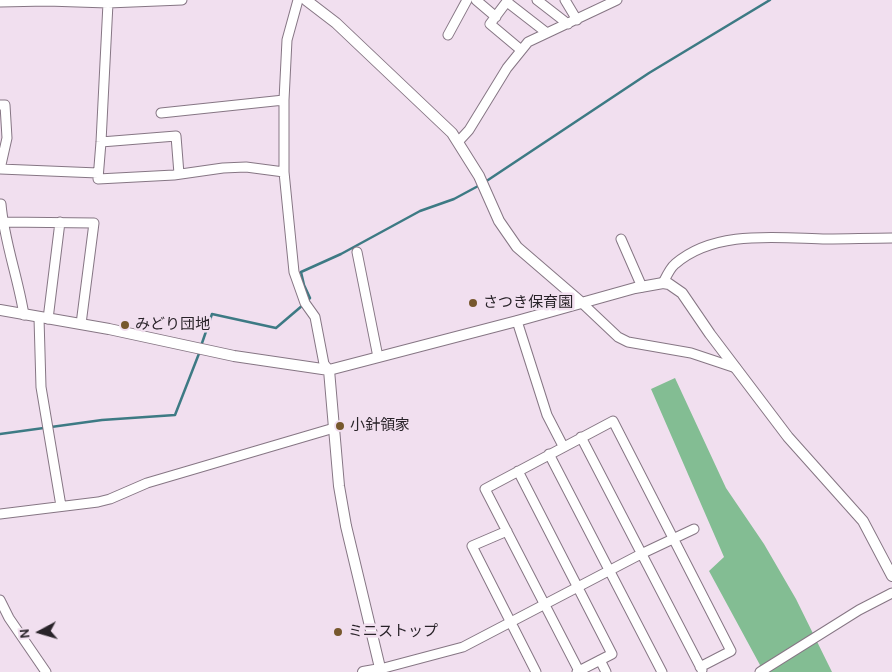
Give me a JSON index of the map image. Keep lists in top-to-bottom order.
{
  "places": [
    "さつき保育園",
    "みどり団地",
    "小針領家",
    "ミニストップ"
  ],
  "north": "left"
}
